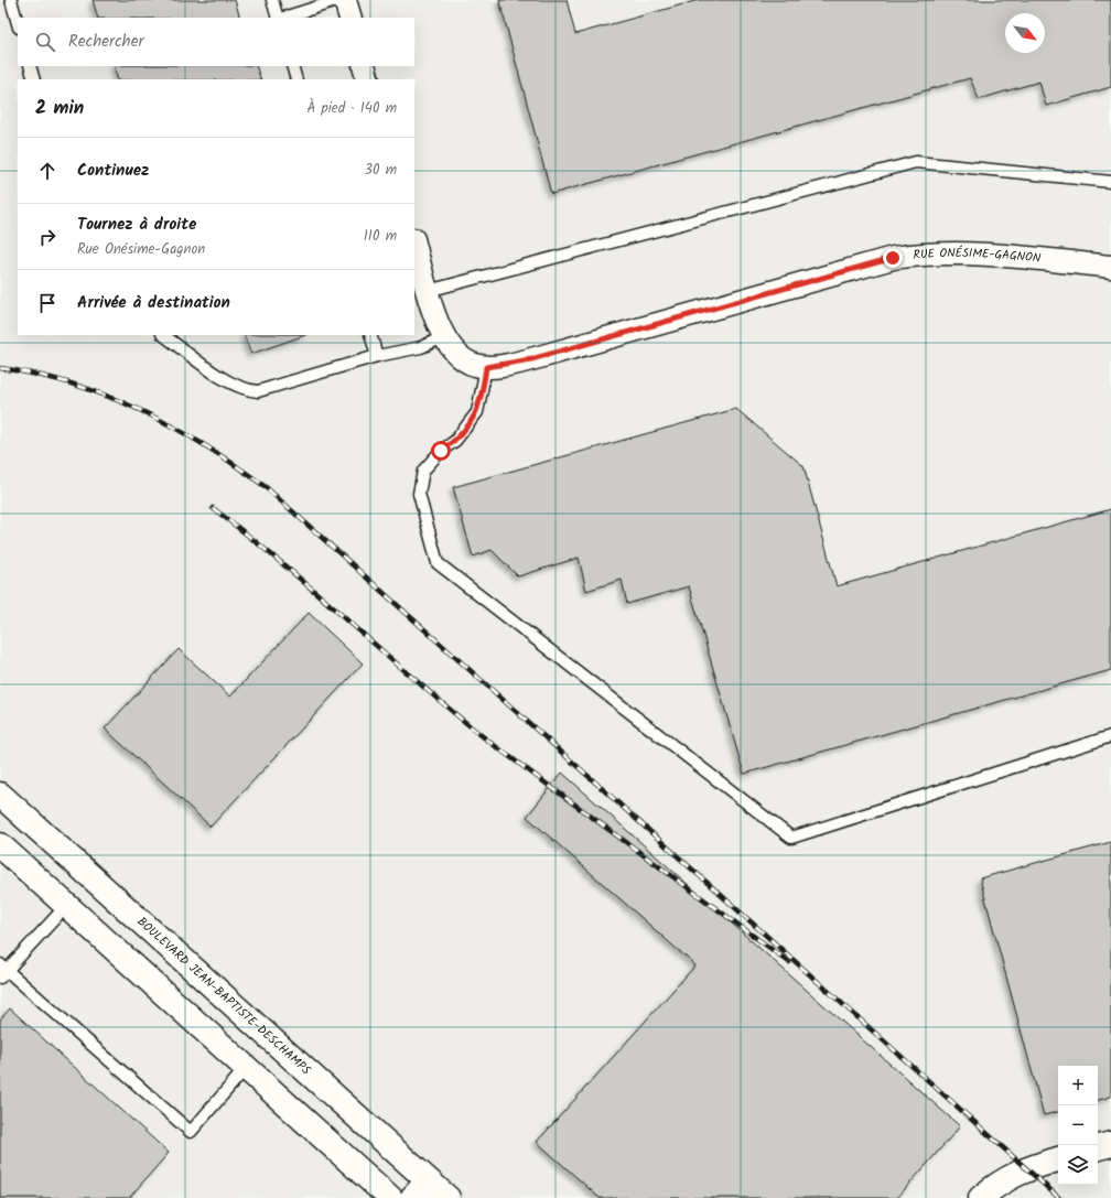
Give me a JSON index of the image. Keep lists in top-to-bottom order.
{
  "streets": {
    "street": ["RUE ONÉSIME-GAGNON", "BOULEVARD JEAN-BAPTISTE-DESCHAMPS"]
  },
  "north": "bottom right",
  "page": {
    "search": "Rechercher",
    "heading": ["2 min", "À pied · 140 m"],
    "list": [
      ["Continuez", "30 m"],
      ["Tournez à droite", "Rue Onésime-Gagnon", "110 m"],
      "Arrivée à destination"
    ],
    "map_buttons": ["+", "−"]
  }
}
